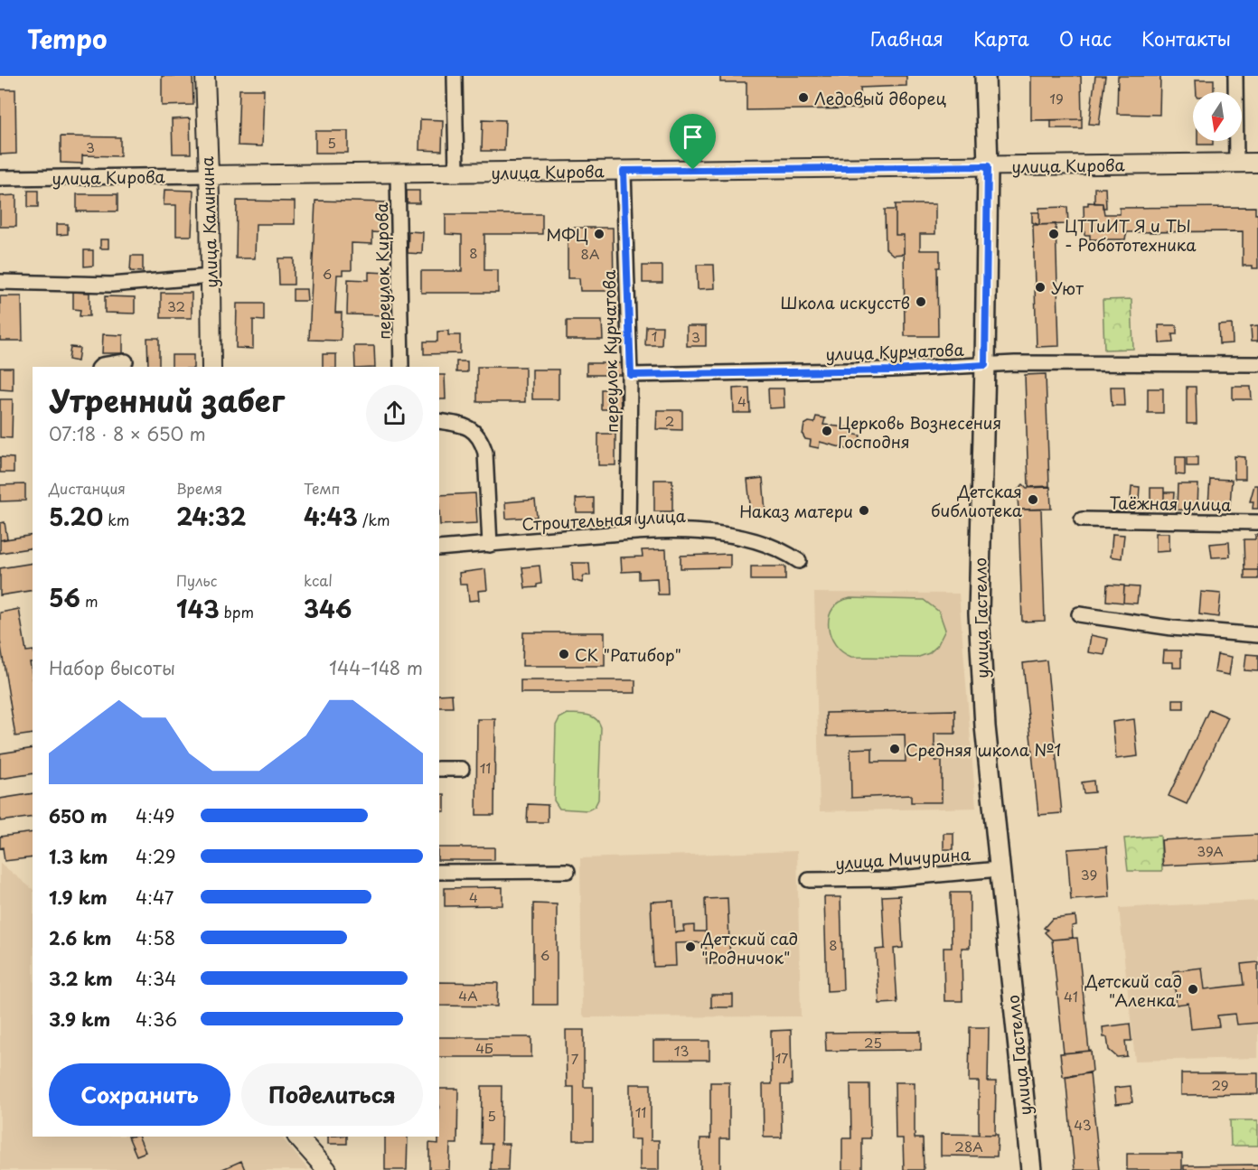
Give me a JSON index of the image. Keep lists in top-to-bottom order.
{
  "streets": {
    "main road": ["улица Гастелло"],
    "street": [
      "улица Кирова",
      "улица Калинина",
      "переулок Кирова",
      "переулок Курчатова",
      "улица Курчатова",
      "Таёжная улица",
      "Строительная улица",
      "улица Мичурина"
    ]
  },
  "crossings": [
    ["улица Кирова", "улица Калинина"],
    ["улица Кирова", "переулок Кирова"],
    ["улица Кирова", "переулок Курчатова"],
    ["улица Кирова", "улица Гастелло"],
    ["переулок Курчатова", "улица Курчатова"],
    ["переулок Курчатова", "Строительная улица"],
    ["улица Курчатова", "улица Гастелло"],
    ["улица Гастелло", "улица Мичурина"]
  ],
  "places": [
    "Ледовый дворец",
    "МФЦ",
    "ЦТТиИТ Я и ТЫ - Робототехника",
    "Уют",
    "Школа искусств",
    "Церковь Вознесения Господня",
    "Детская библиотека",
    "Наказ матери",
    "СК \"Ратибор\"",
    "Средняя школа №1",
    "Детский сад \"Родничок\"",
    "Детский сад \"Аленка\""
  ],
  "house_numbers": [
    "19",
    "5",
    "3",
    "8",
    "8А",
    "6",
    "32",
    "1",
    "3",
    "4",
    "2",
    "11",
    "39А",
    "39",
    "4",
    "8",
    "6",
    "4А",
    "41",
    "25",
    "4Б",
    "13",
    "17",
    "7",
    "29",
    "11",
    "5",
    "43",
    "28А"
  ],
  "north": "bottom",
  "page": {
    "header": "Tempo",
    "nav": [
      "Главная",
      "Карта",
      "О нас",
      "Контакты"
    ],
    "heading": ["Утренний забег", "07:18 · 8 × 650 m"],
    "stats": [
      ["Дистанция", "5.20 km"],
      ["Время", "24:32"],
      ["Темп", "4:43 /km"],
      ["56 m"],
      ["Пульс", "143 bpm"],
      ["kcal", "346"]
    ],
    "chart": ["Набор высоты", "144–148 m"],
    "list": [
      {
        "name": "650 m",
        "note": "4:49"
      },
      {
        "name": "1.3 km",
        "note": "4:29"
      },
      {
        "name": "1.9 km",
        "note": "4:47"
      },
      {
        "name": "2.6 km",
        "note": "4:58"
      },
      {
        "name": "3.2 km",
        "note": "4:34"
      },
      {
        "name": "3.9 km",
        "note": "4:36"
      }
    ],
    "buttons": ["Сохранить", "Поделиться"]
  }
}
